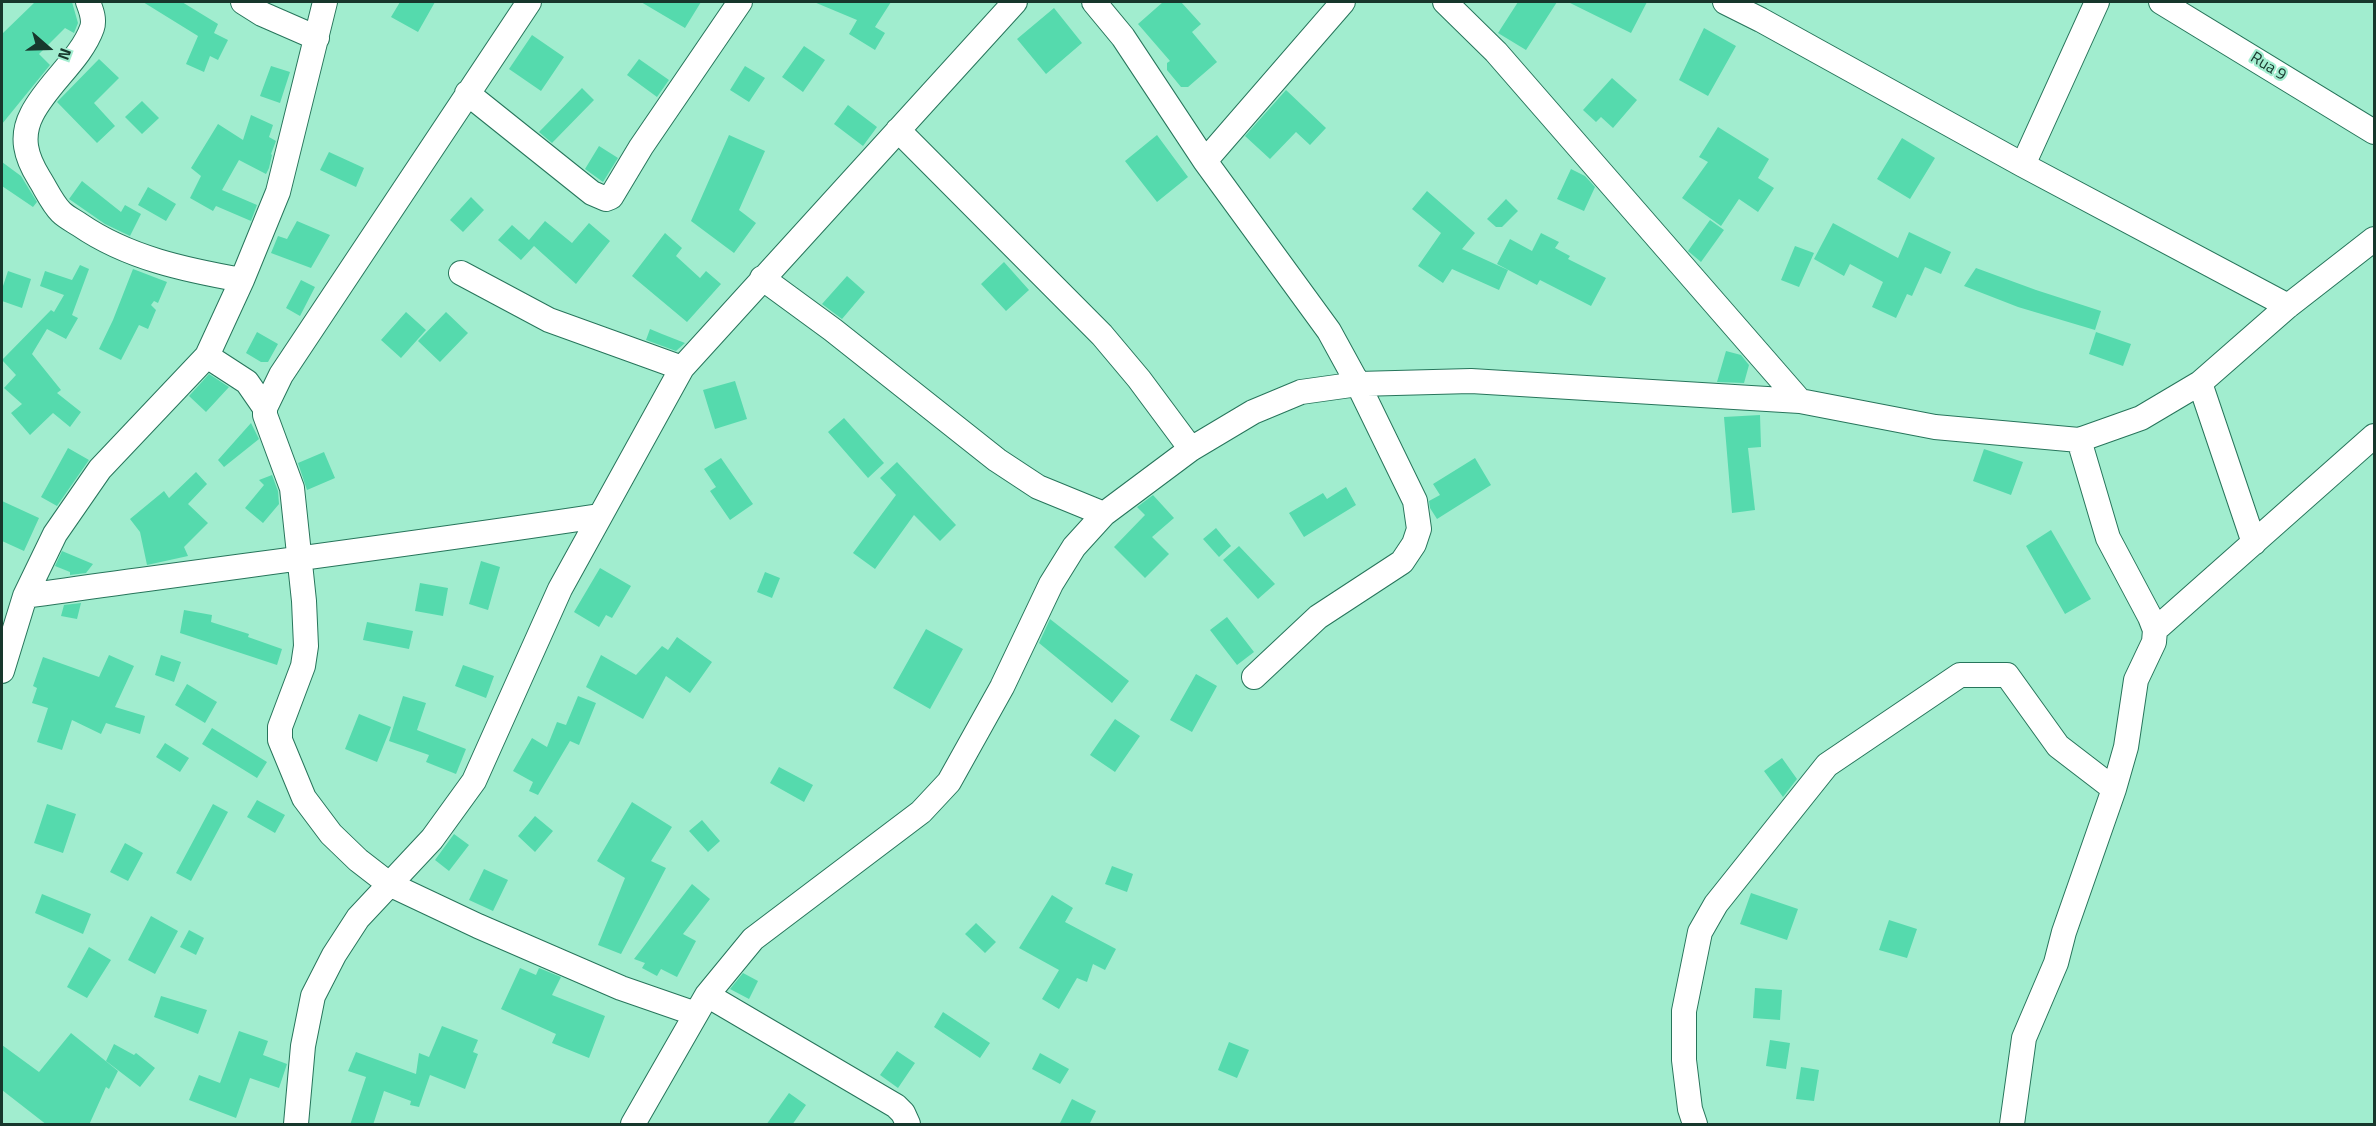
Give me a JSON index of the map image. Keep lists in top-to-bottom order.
{
  "streets": {
    "street": ["Rua 9"]
  },
  "north": "right"
}
